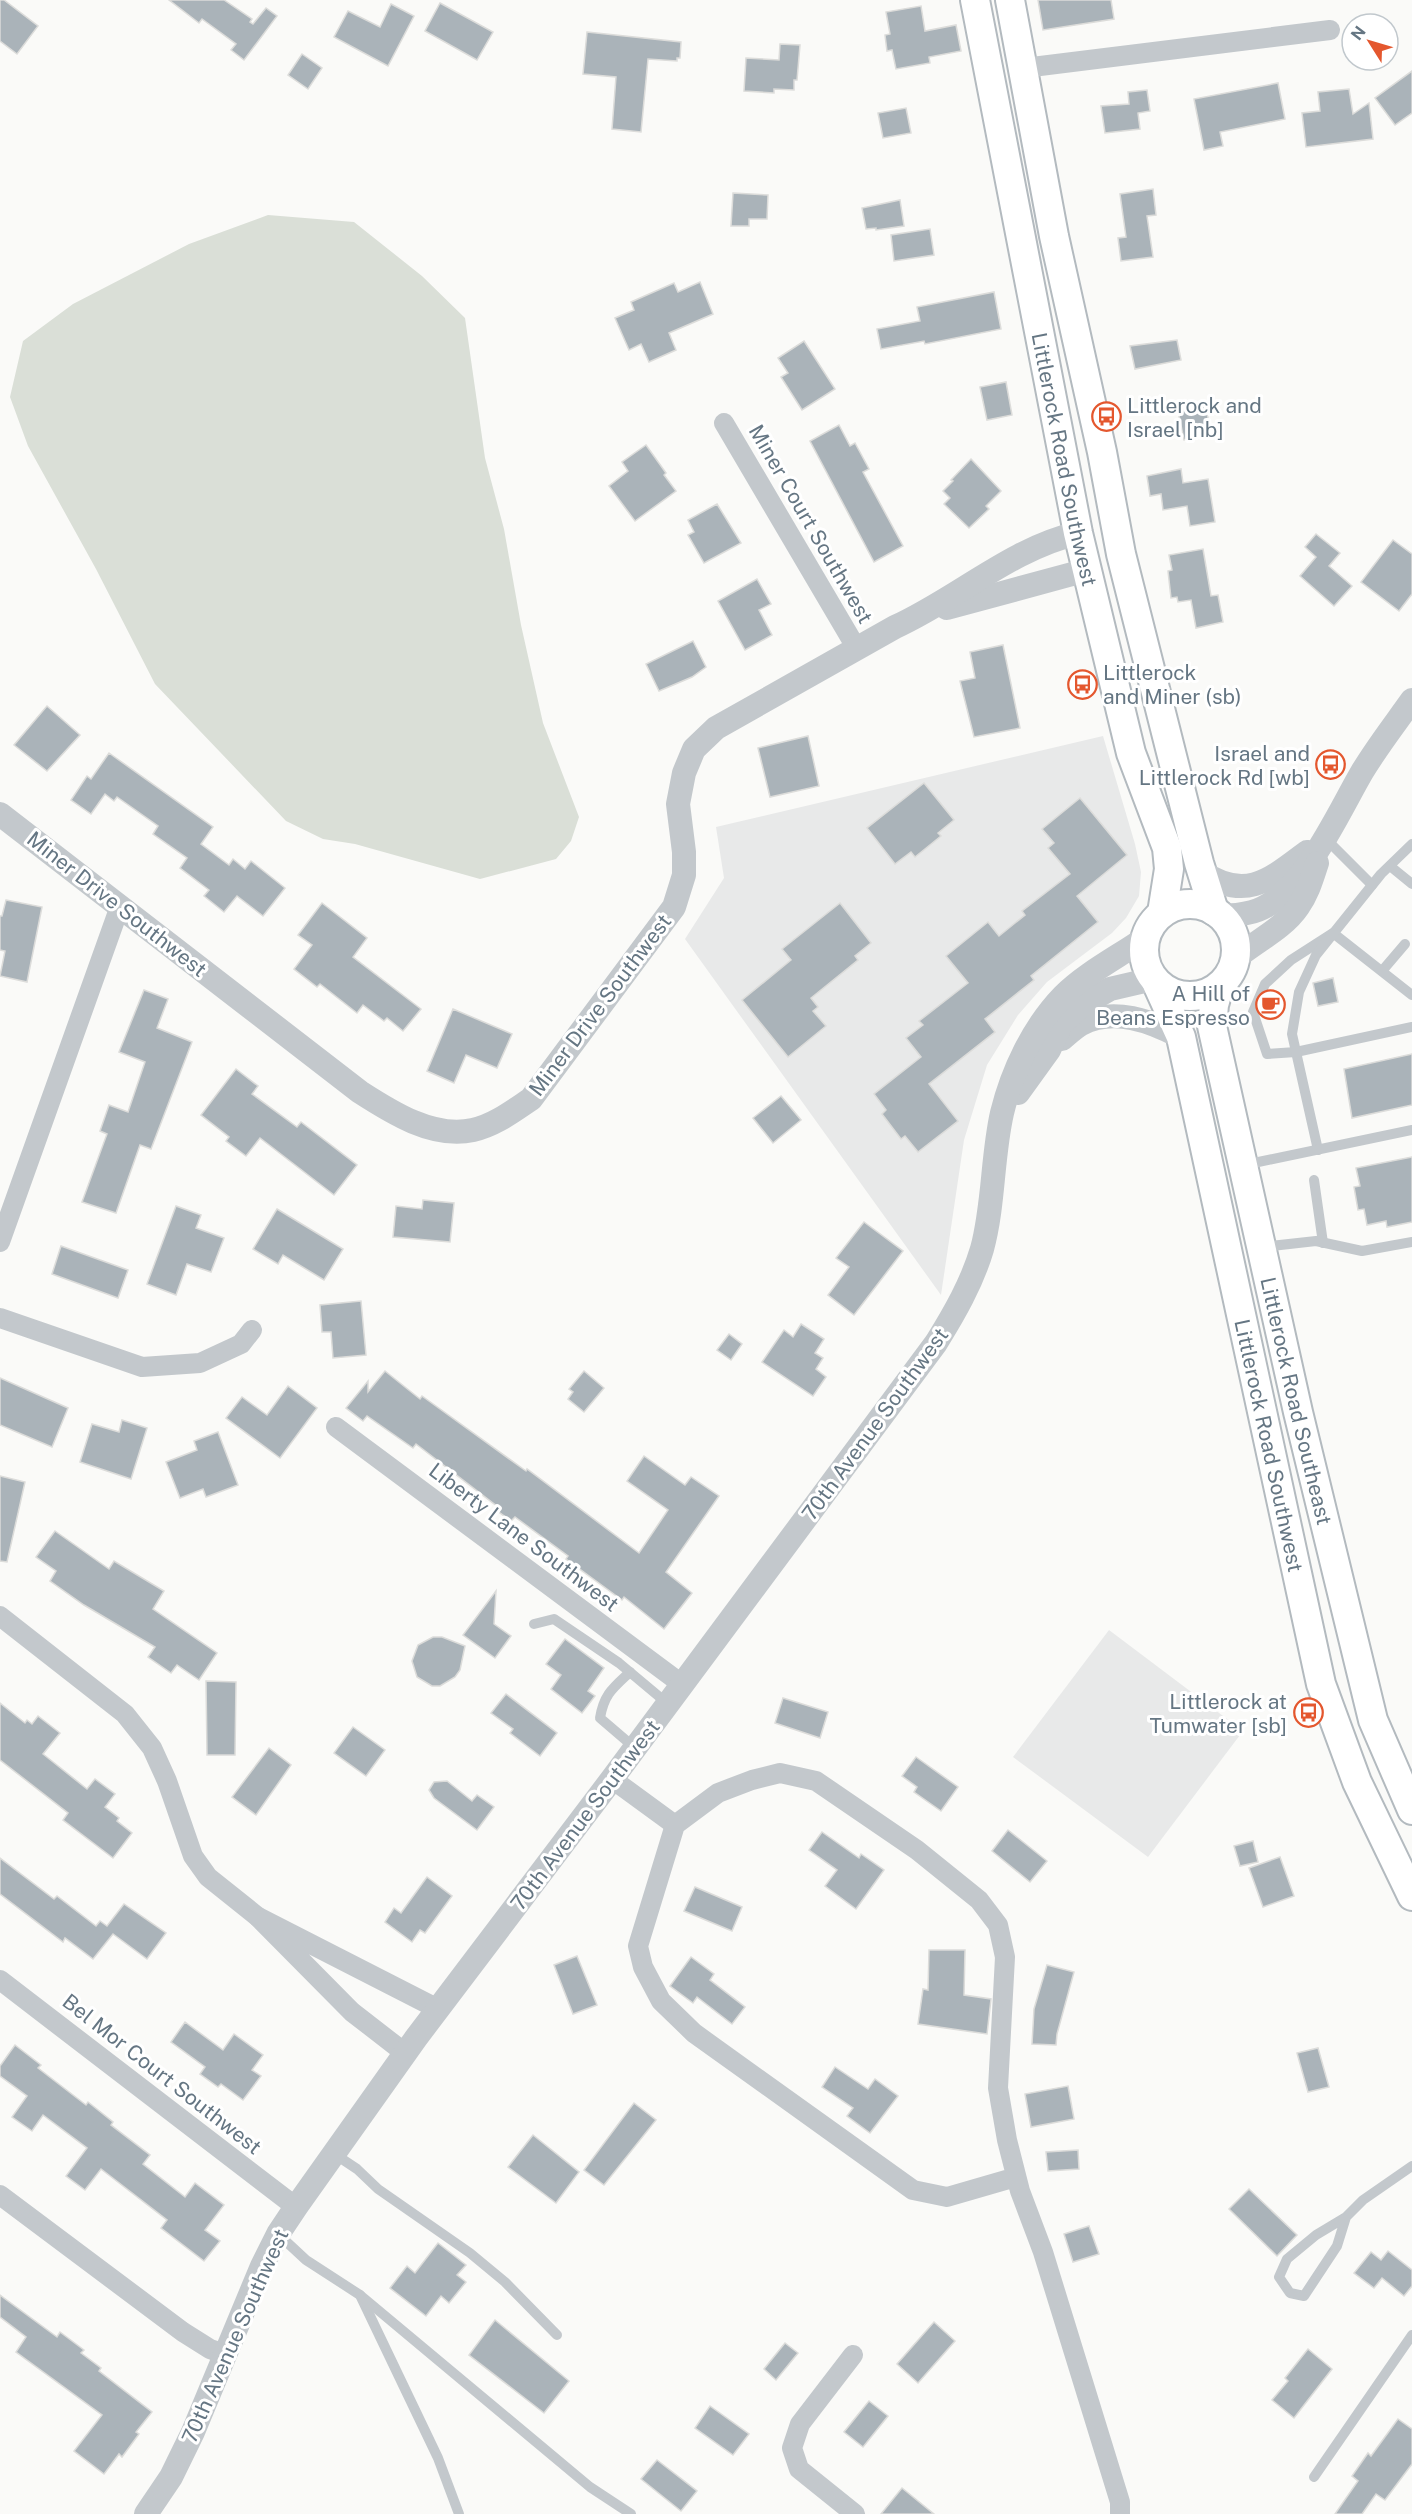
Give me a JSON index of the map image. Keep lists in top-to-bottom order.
{
  "streets": {
    "main road": ["Littlerock Road Southwest", "Littlerock Road Southeast"],
    "street": [
      "Miner Court Southwest",
      "Miner Drive Southwest",
      "70th Avenue Southwest",
      "Liberty Lane Southwest",
      "Bel Mor Court Southwest"
    ]
  },
  "crossings": [
    ["Littlerock Road Southwest", "Miner Drive Southwest"],
    ["Littlerock Road Southwest", "Littlerock Road Southeast"],
    ["Littlerock Road Southwest", "70th Avenue Southwest"],
    ["Miner Court Southwest", "Miner Drive Southwest"],
    ["Littlerock Road Southeast", "70th Avenue Southwest"],
    ["70th Avenue Southwest", "Liberty Lane Southwest"],
    ["70th Avenue Southwest", "Bel Mor Court Southwest"]
  ],
  "places": {
    "bus stop": [
      "Littlerock and Israel [nb]",
      "Littlerock and Miner (sb)",
      "Israel and Littlerock Rd [wb]",
      "Littlerock at Tumwater [sb]"
    ],
    "cafe": ["A Hill of Beans Espresso"]
  },
  "north": "top left"
}
